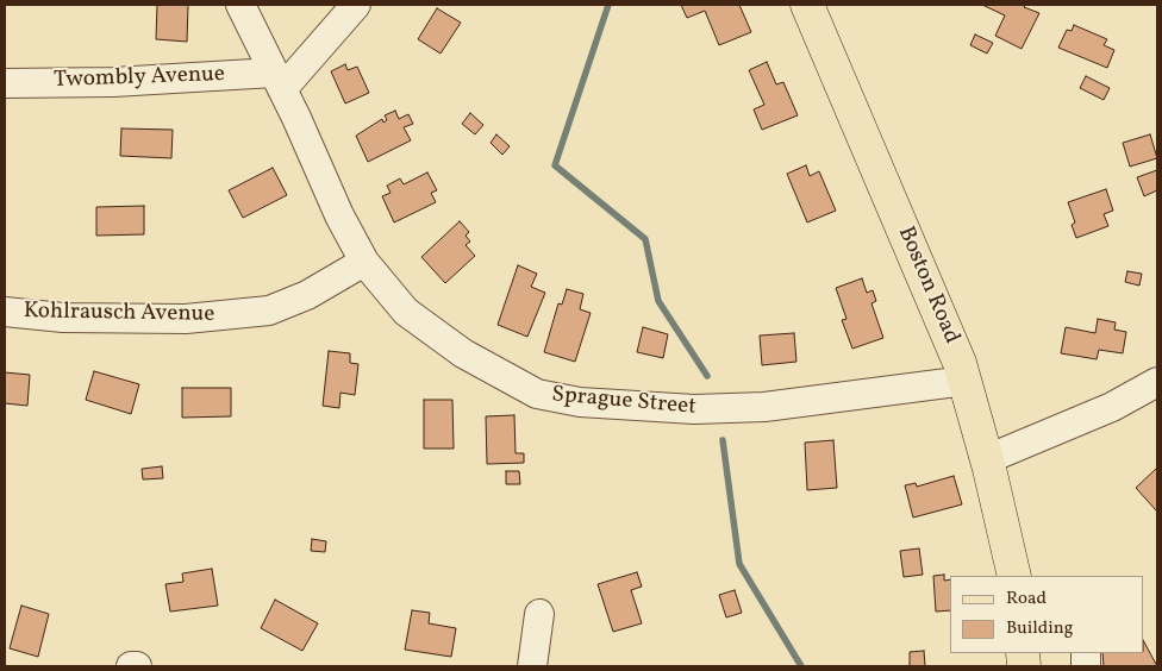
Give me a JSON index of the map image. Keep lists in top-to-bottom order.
{
  "streets": {
    "main road": ["Boston Road"],
    "street": ["Twombly Avenue", "Kohlrausch Avenue", "Sprague Street"]
  },
  "crossings": [
    ["Twombly Avenue", "Sprague Street"],
    ["Boston Road", "Sprague Street"],
    ["Kohlrausch Avenue", "Sprague Street"]
  ],
  "legend": ["Road", "Building"]
}
